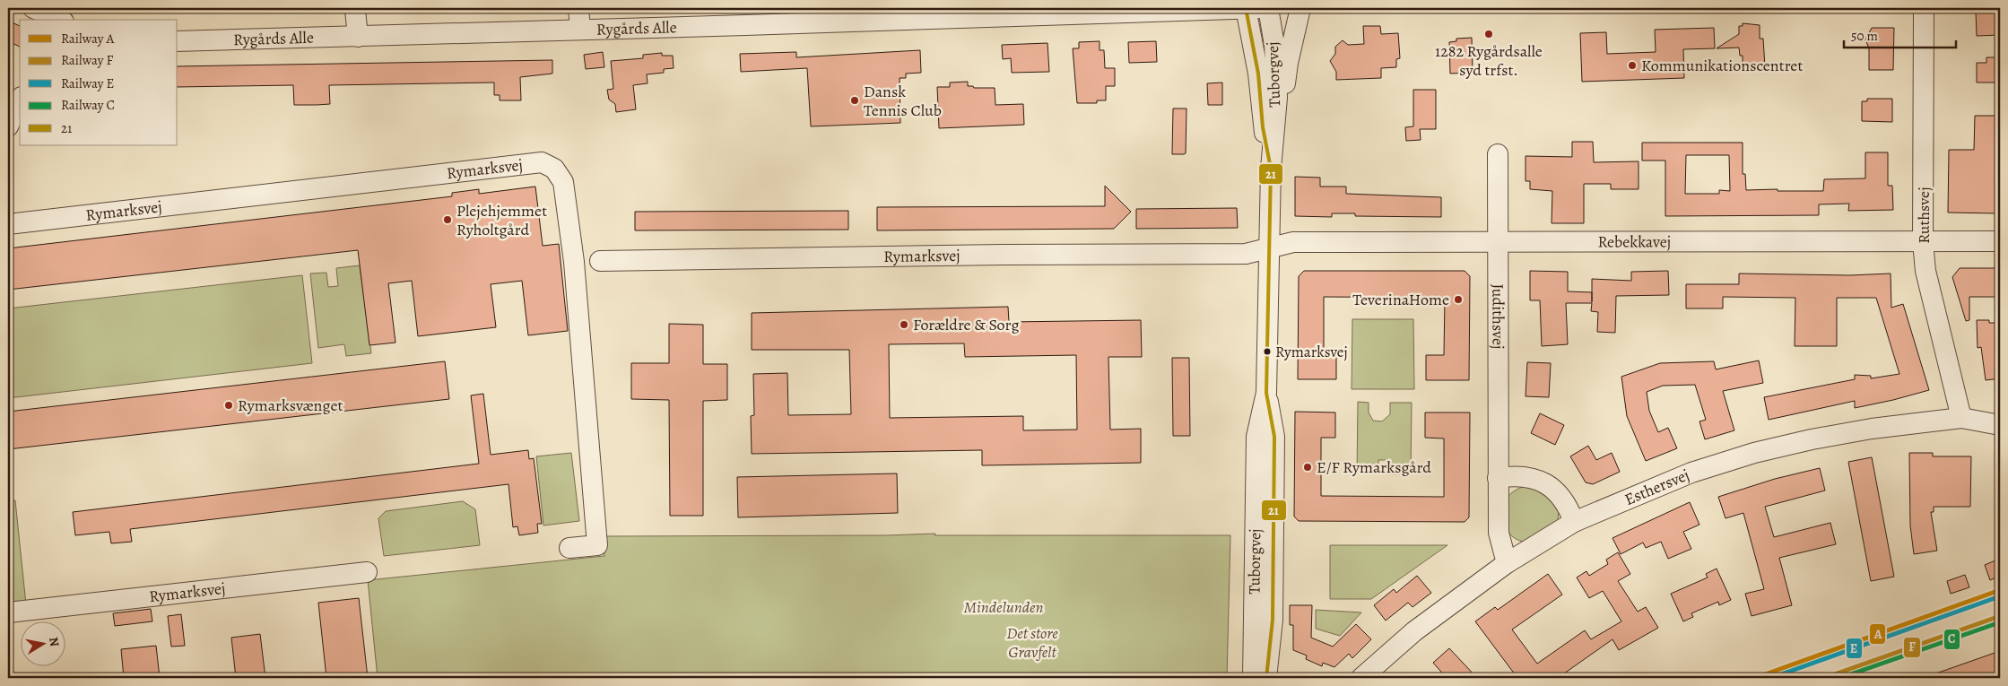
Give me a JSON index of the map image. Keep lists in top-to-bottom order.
{
  "streets": {
    "street": [
      "Rygårds Alle",
      "Tuborgvej",
      "Rymarksvej",
      "Ruthsvej",
      "Rebekkavej",
      "Judithsvej",
      "Esthersvej"
    ]
  },
  "crossings": [
    ["Rygårds Alle", "Tuborgvej"],
    ["Tuborgvej", "Rymarksvej"],
    ["Tuborgvej", "Rebekkavej"],
    ["Rymarksvej", "Rebekkavej"],
    ["Ruthsvej", "Rebekkavej"],
    ["Ruthsvej", "Esthersvej"],
    ["Rebekkavej", "Judithsvej"],
    ["Judithsvej", "Esthersvej"]
  ],
  "parks": ["Mindelunden", "Det store Gravfelt"],
  "places": [
    "1282 Rygårdsalle syd trfst.",
    "Kommunikationscentret",
    "Dansk Tennis Club",
    "Plejehjemmet Ryholtgård",
    "TeverinaHome",
    "Forældre & Sorg",
    "Rymarksvej",
    "Rymarksvænget",
    "E/F Rymarksgård"
  ],
  "lines": [
    "transit line 21",
    "rail line A",
    "rail line E",
    "rail line F",
    "rail line C"
  ],
  "legend": [
    "Railway A",
    "Railway F",
    "Railway E",
    "Railway C",
    "21"
  ],
  "scale_bar": "50 m",
  "north": "right"
}
